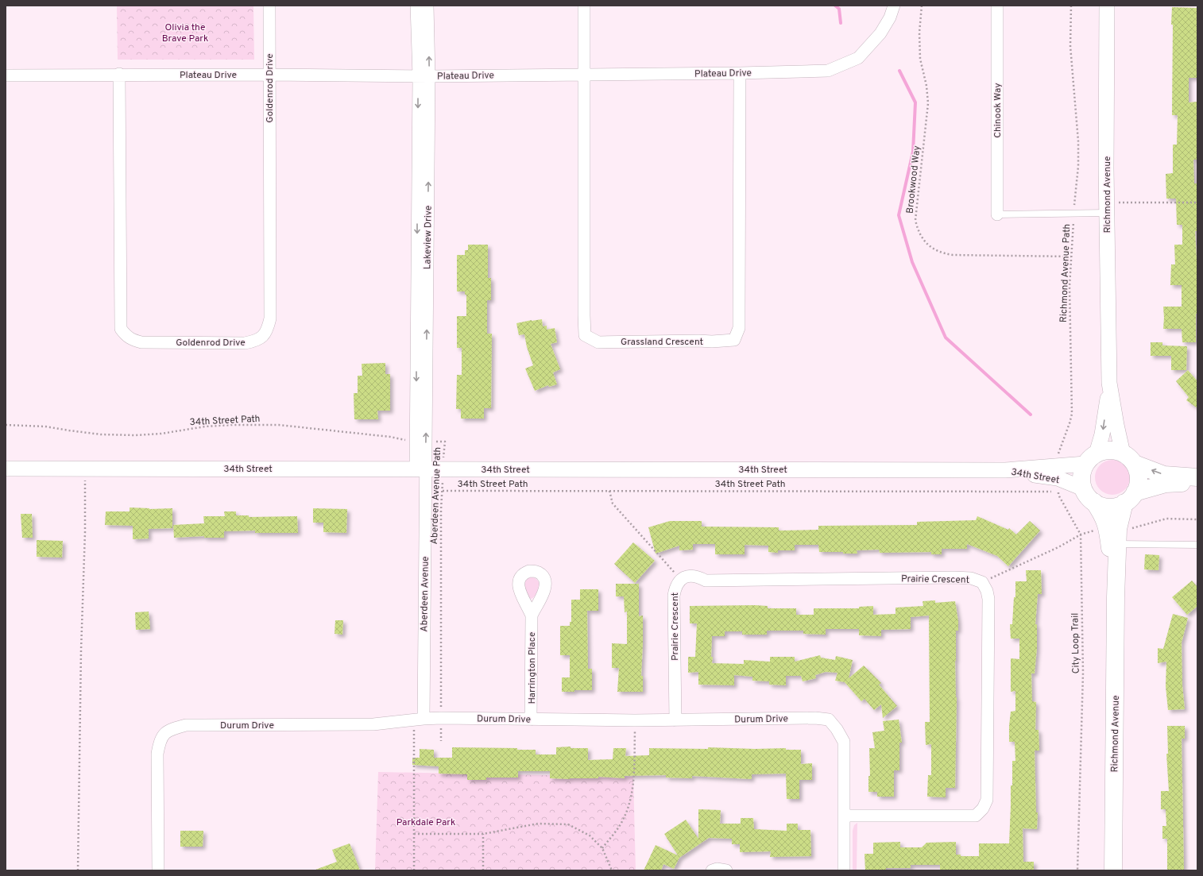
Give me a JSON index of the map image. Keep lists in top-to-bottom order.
{
  "streets": {
    "main road": ["Richmond Avenue"],
    "street": [
      "Plateau Drive",
      "Goldenrod Drive",
      "Chinook Way",
      "Lakeview Drive",
      "Grassland Crescent",
      "34th Street",
      "Prairie Crescent",
      "Aberdeen Avenue",
      "Harrington Place",
      "Durum Drive"
    ],
    "path": [
      "Brookwood Way",
      "Richmond Avenue Path",
      "34th Street Path",
      "Aberdeen Avenue Path",
      "City Loop Trail"
    ]
  },
  "crossings": [
    ["Plateau Drive", "Goldenrod Drive"],
    ["Plateau Drive", "Lakeview Drive"],
    ["Plateau Drive", "Grassland Crescent"],
    ["Brookwood Way", "Richmond Avenue Path"],
    ["Richmond Avenue", "34th Street"],
    ["Lakeview Drive", "34th Street Path"],
    ["Lakeview Drive", "34th Street"],
    ["Lakeview Drive", "Aberdeen Avenue"],
    ["Richmond Avenue Path", "34th Street Path"],
    ["Richmond Avenue Path", "34th Street"],
    ["34th Street Path", "34th Street"],
    ["34th Street Path", "Aberdeen Avenue Path"],
    ["34th Street", "Aberdeen Avenue Path"],
    ["34th Street", "Aberdeen Avenue"],
    ["Aberdeen Avenue Path", "Durum Drive"],
    ["Prairie Crescent", "Durum Drive"],
    ["Aberdeen Avenue", "Durum Drive"],
    ["Harrington Place", "Durum Drive"]
  ],
  "parks": ["Olivia the Brave Park", "Parkdale Park"]
}
